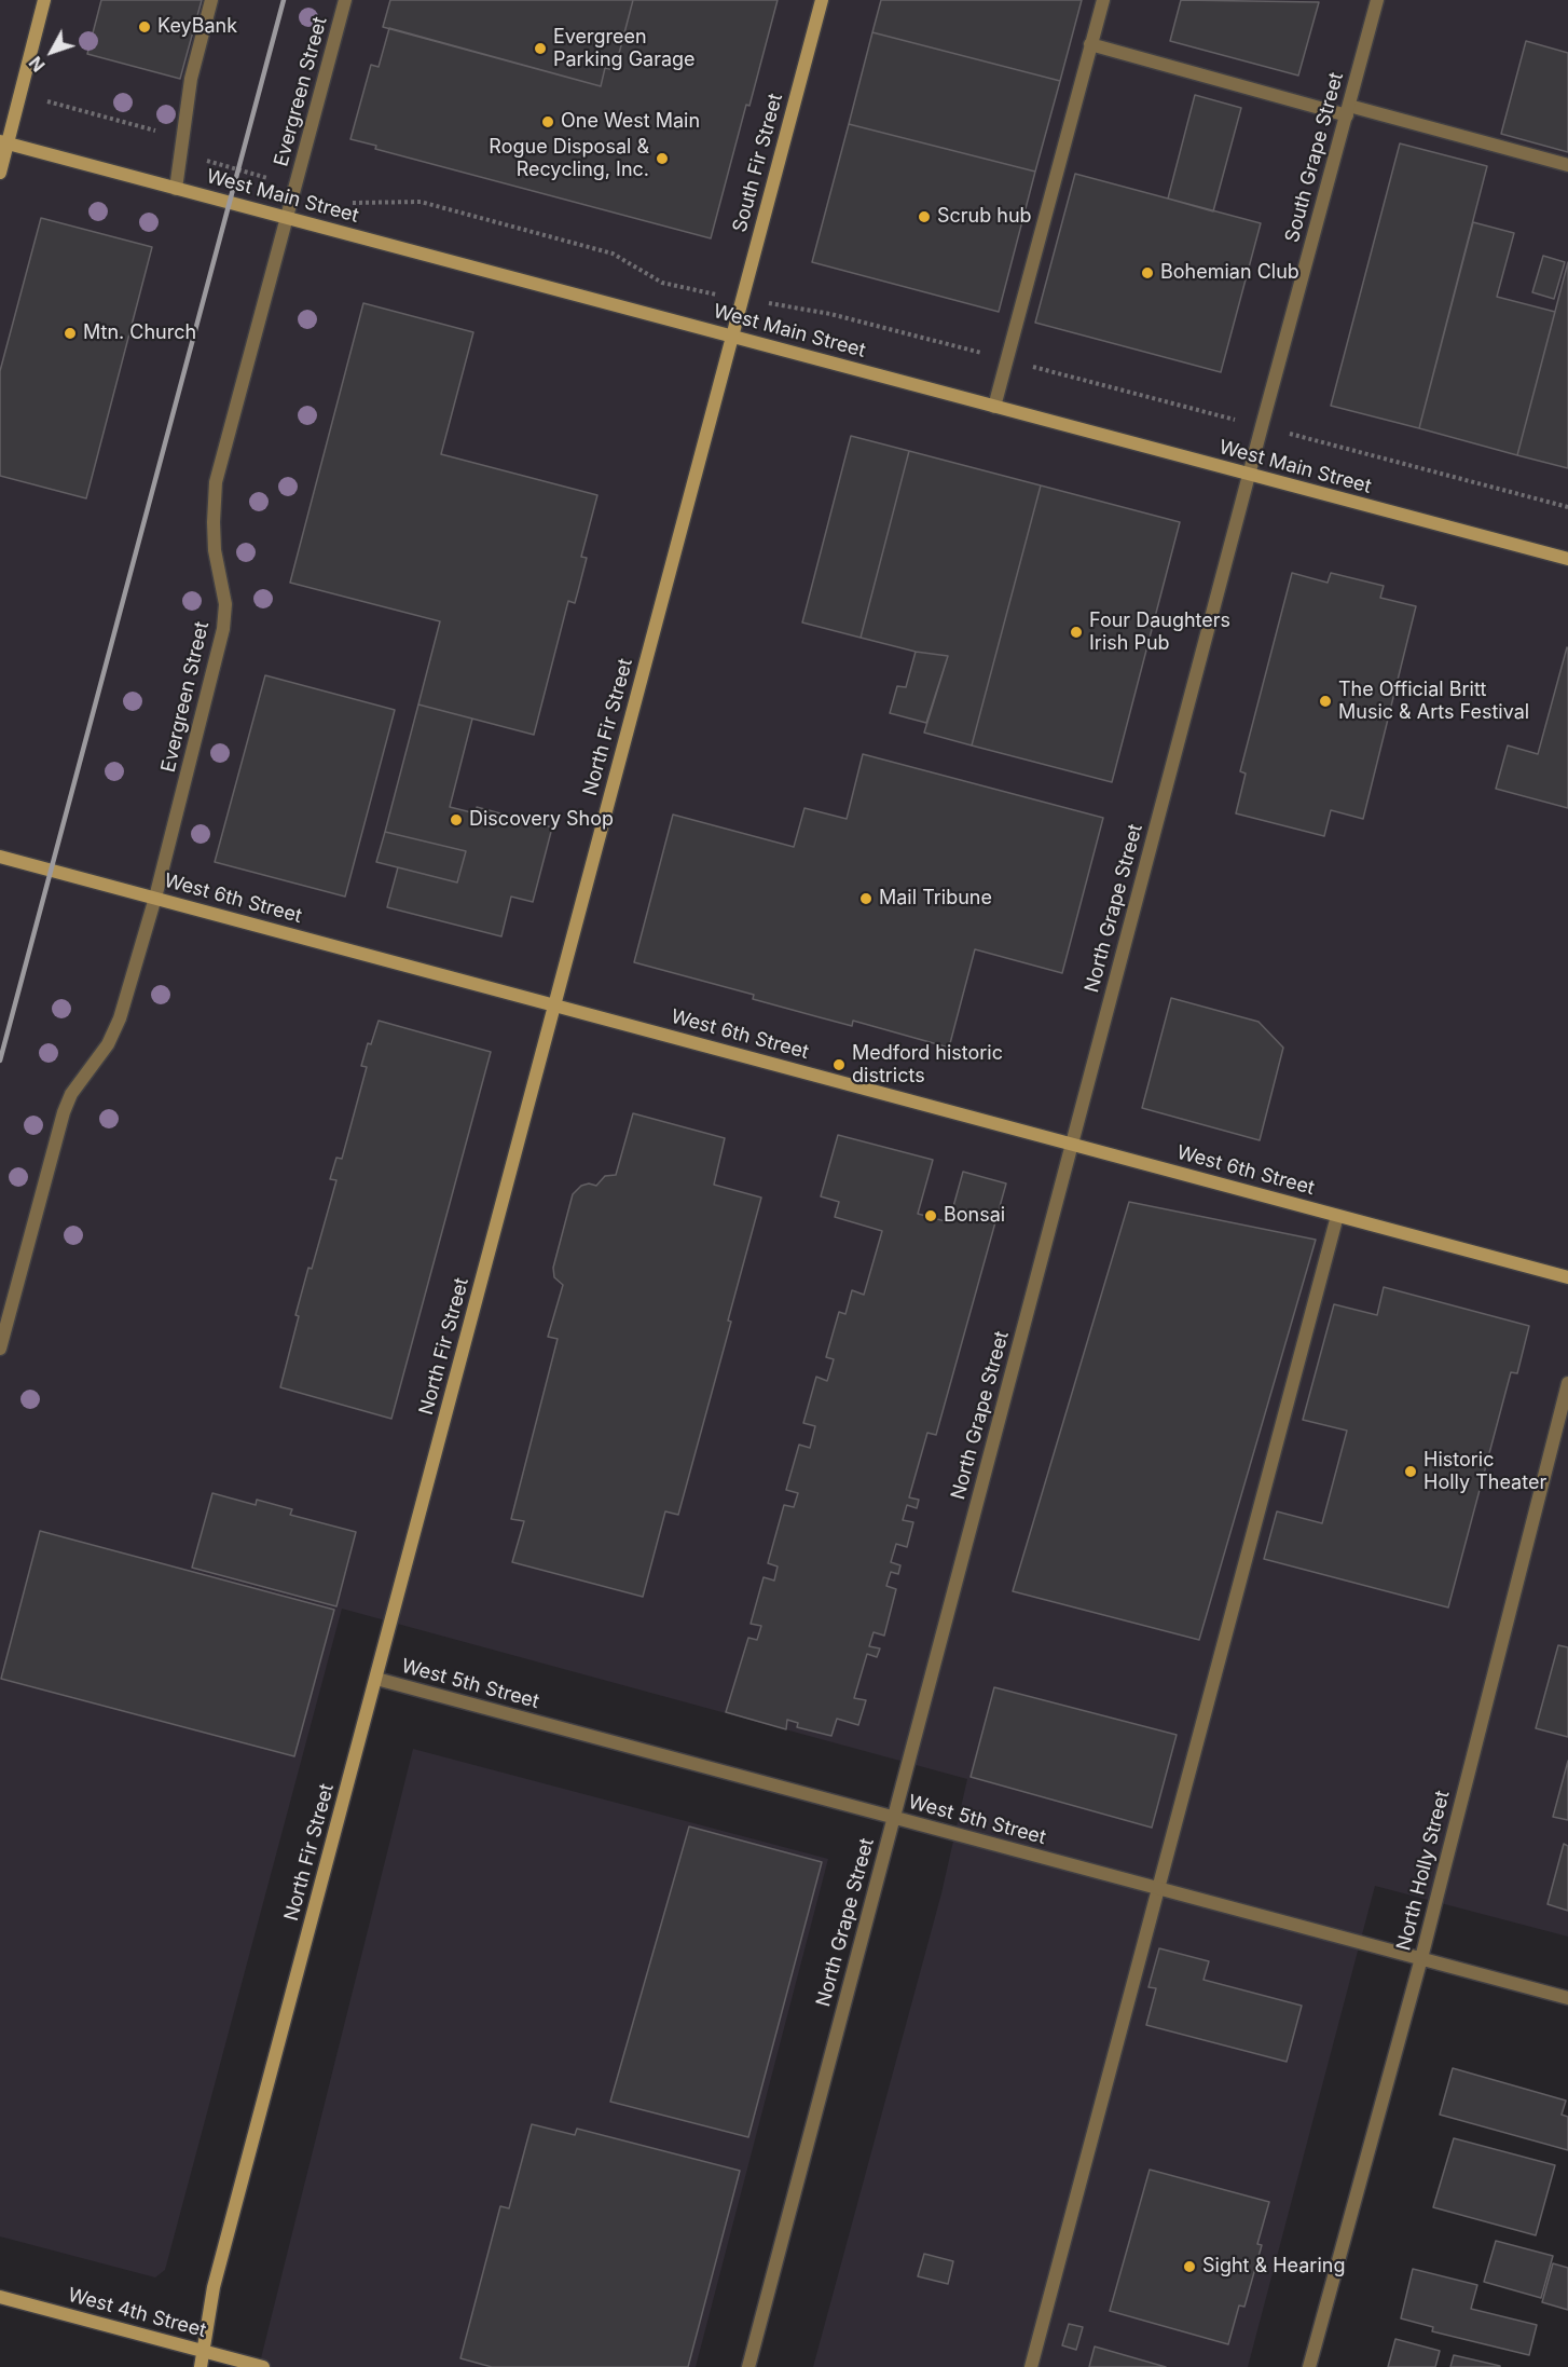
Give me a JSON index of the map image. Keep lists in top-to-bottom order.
{
  "streets": {
    "street": [
      "Evergreen Street",
      "South Grape Street",
      "South Fir Street",
      "West Main Street",
      "North Fir Street",
      "West 6th Street",
      "North Grape Street",
      "West 5th Street",
      "North Holly Street",
      "West 4th Street"
    ]
  },
  "crossings": [
    ["Evergreen Street", "West Main Street"],
    ["Evergreen Street", "West 6th Street"],
    ["South Grape Street", "West Main Street"],
    ["South Grape Street", "North Grape Street"],
    ["South Fir Street", "West Main Street"],
    ["South Fir Street", "North Fir Street"],
    ["West Main Street", "North Fir Street"],
    ["West Main Street", "North Grape Street"],
    ["North Fir Street", "West 6th Street"],
    ["North Fir Street", "West 5th Street"],
    ["North Fir Street", "West 4th Street"],
    ["West 6th Street", "North Grape Street"],
    ["North Grape Street", "West 5th Street"],
    ["West 5th Street", "North Holly Street"]
  ],
  "places": [
    "KeyBank",
    "Evergreen Parking Garage",
    "One West Main",
    "Rogue Disposal & Recycling, Inc.",
    "Scrub hub",
    "Bohemian Club",
    "Mtn. Church",
    "Four Daughters Irish Pub",
    "The Official Britt Music & Arts Festival",
    "Discovery Shop",
    "Mail Tribune",
    "Medford historic districts",
    "Bonsai",
    "Historic Holly Theater",
    "Sight & Hearing"
  ],
  "north": "bottom left"
}
